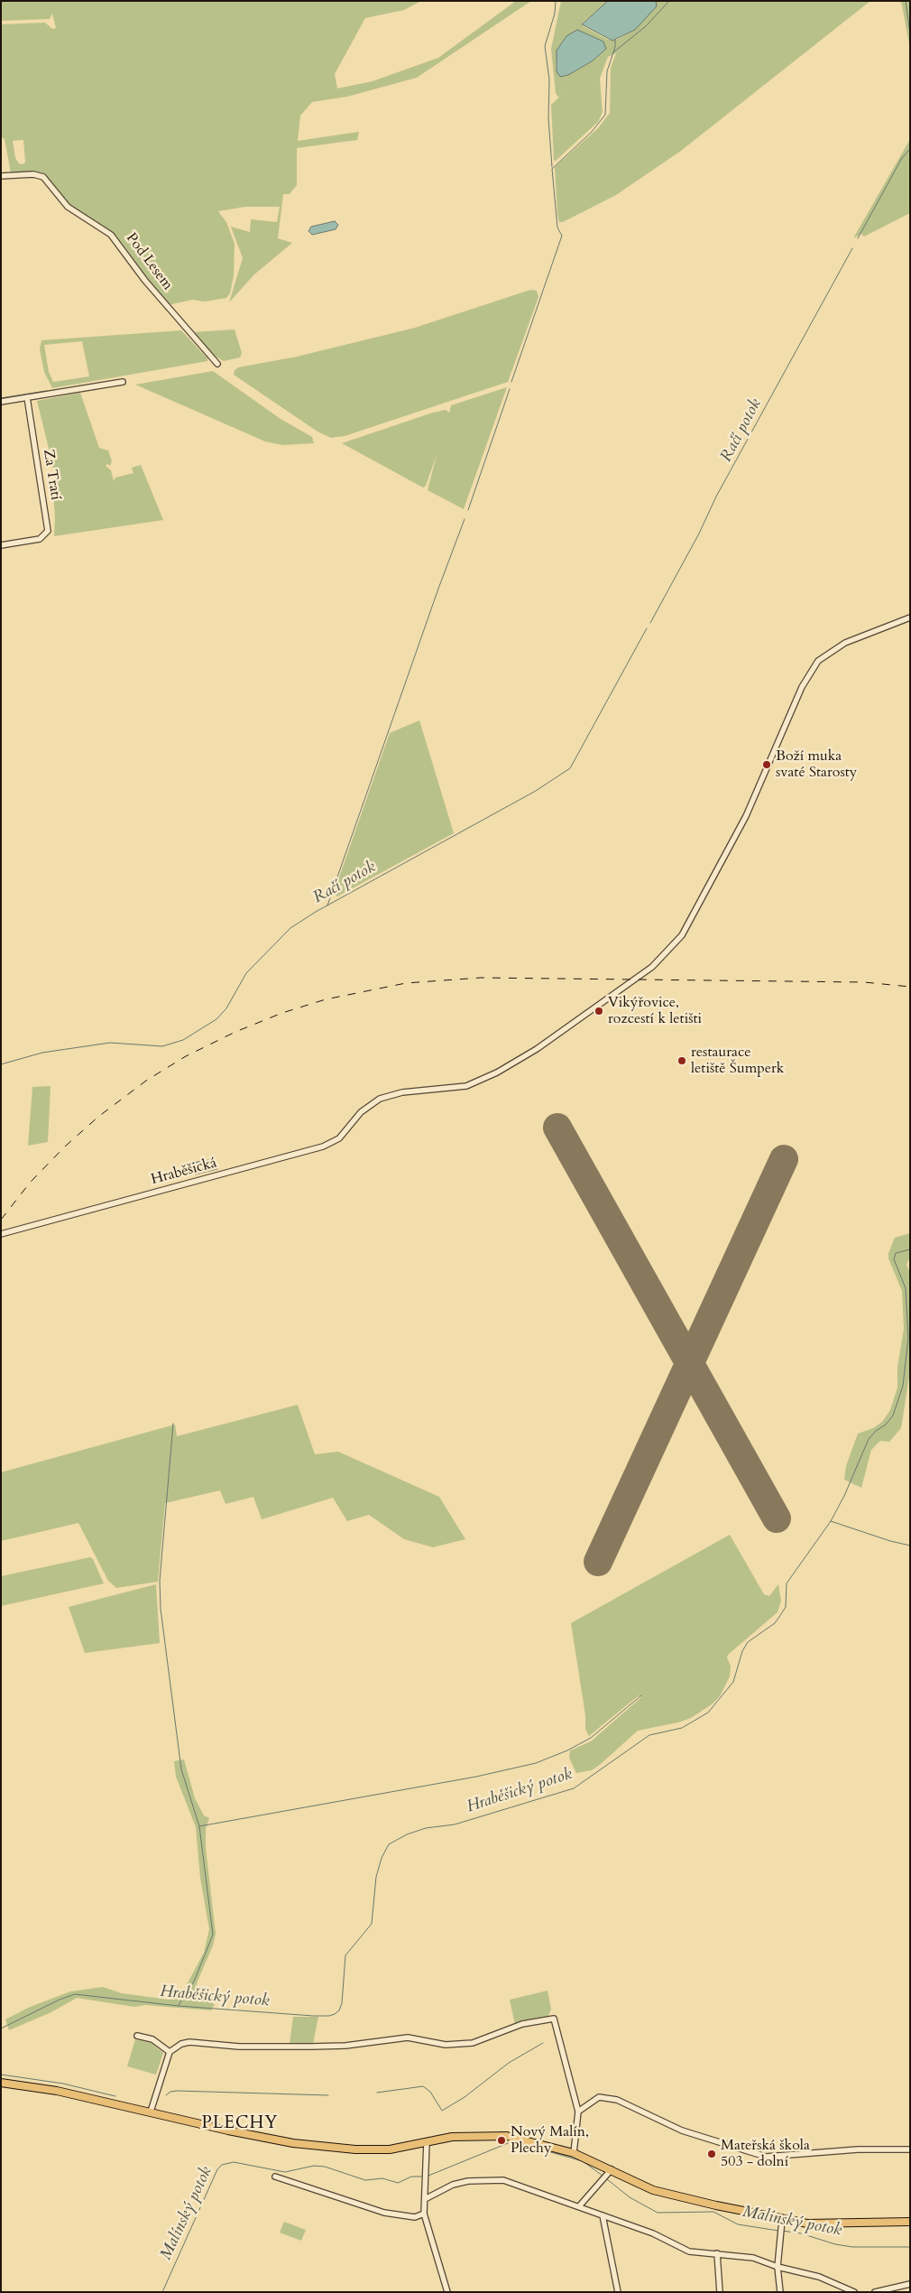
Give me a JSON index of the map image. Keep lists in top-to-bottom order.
{
  "streets": {
    "street": ["Pod Lesem", "Za Tratí", "Hraběšická"]
  },
  "districts": ["PLECHY"],
  "water": ["Račí potok", "Hraběšický potok", "Malínský potok"],
  "places": [
    "Boží muka svaté Starosty",
    "Vikýřovice, rozcestí k letišti",
    "restaurace letiště Šumperk",
    "Nový Malín, Plechy",
    "Mateřská škola 503 - dolní"
  ]
}
